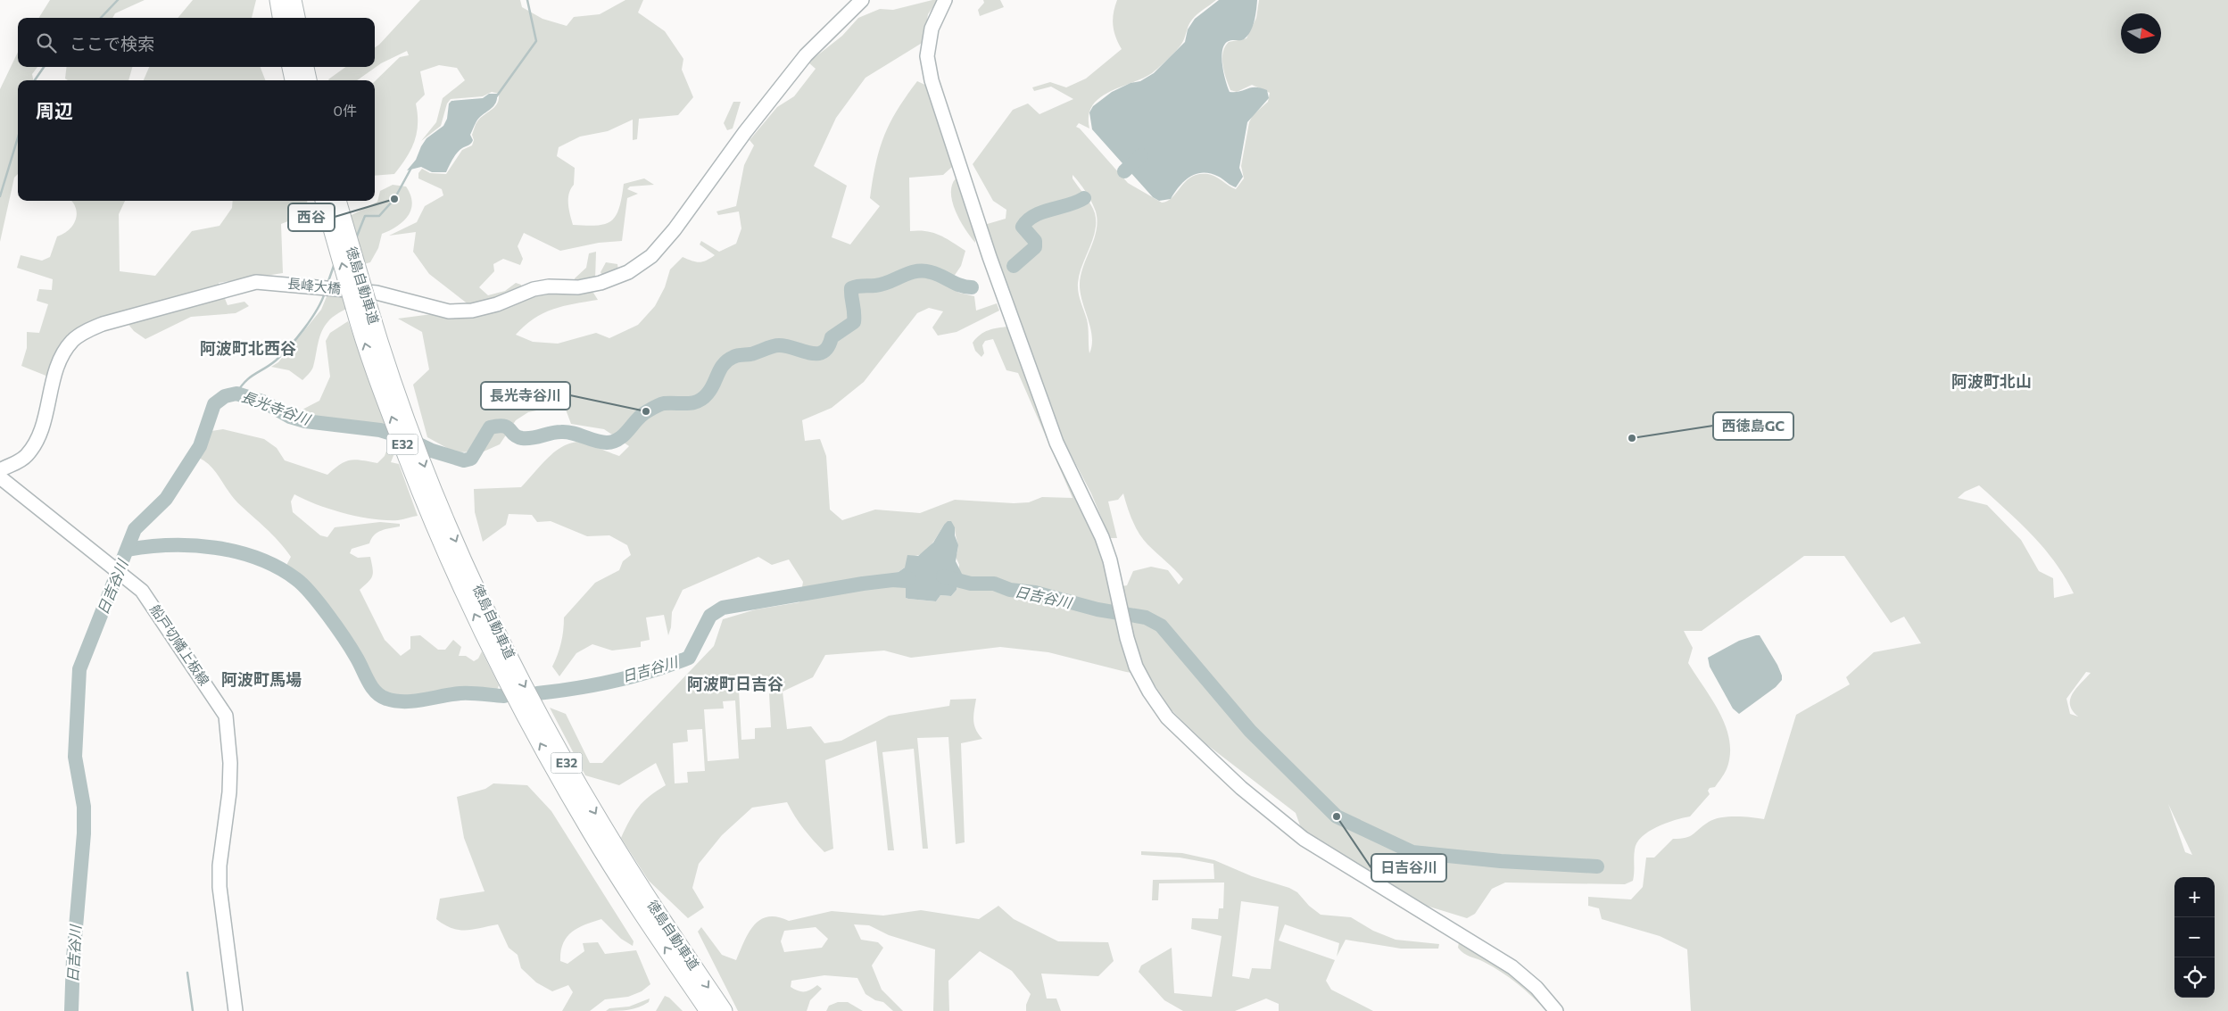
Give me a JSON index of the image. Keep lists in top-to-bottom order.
{
  "streets": {
    "highway": ["徳島自動車道", "E32"],
    "street": ["長峰大橋", "船戸切幡上板線"]
  },
  "districts": [
    "阿波町北西谷",
    "阿波町北山",
    "阿波町馬場",
    "阿波町日吉谷"
  ],
  "water": ["長光寺谷川", "日吉谷川"],
  "places": [
    "西谷",
    "長光寺谷川",
    "西徳島GC",
    "日吉谷川"
  ],
  "north": "right",
  "page": {
    "search": "ここで検索",
    "heading": ["周辺", "0件"],
    "map_buttons": ["+", "−"]
  }
}
